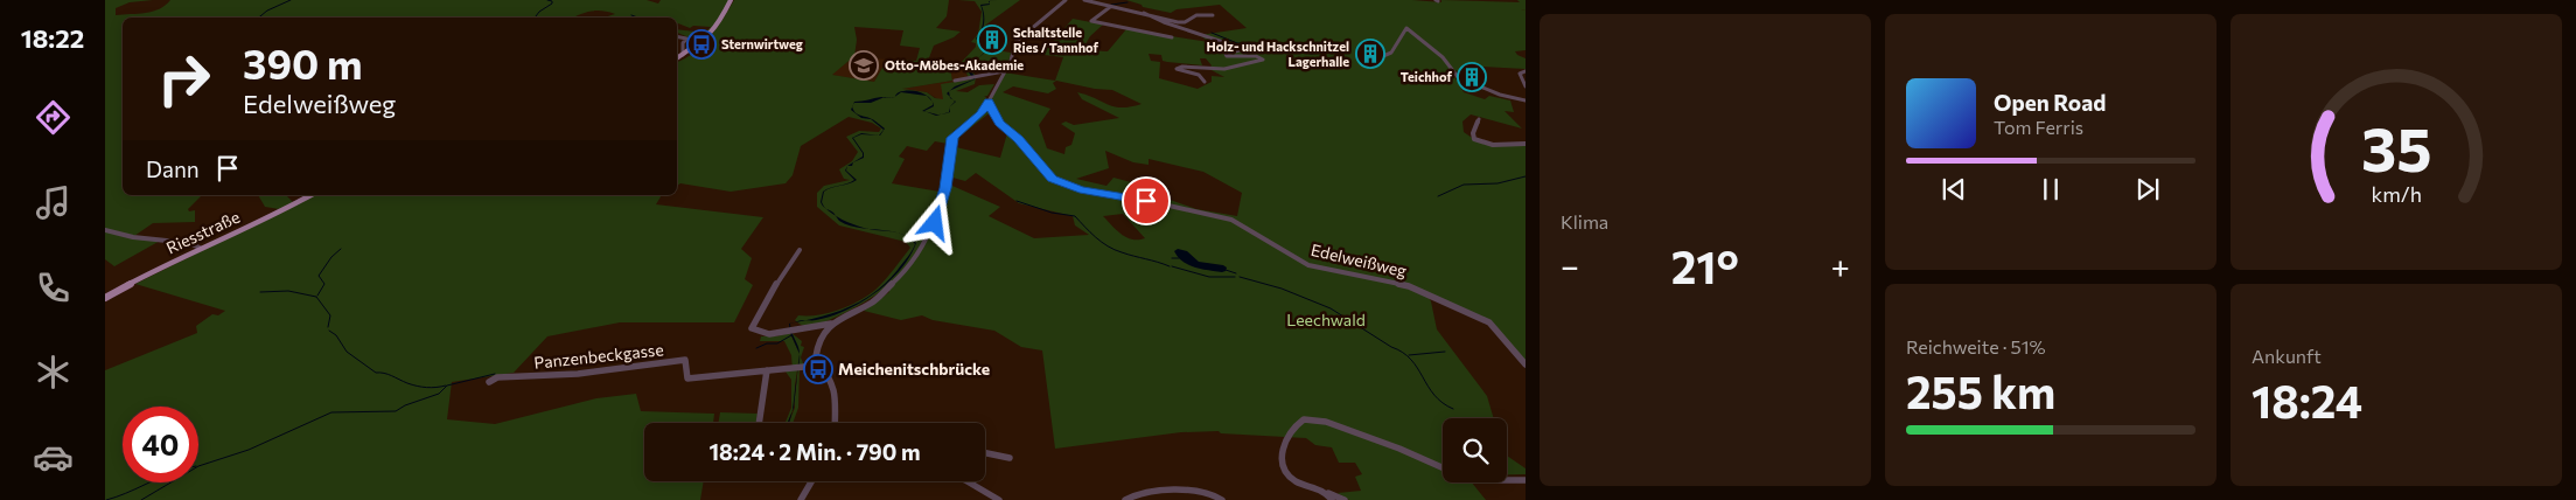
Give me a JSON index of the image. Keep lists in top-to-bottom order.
{
  "streets": {
    "main road": ["Riesstraße"],
    "street": ["Edelweißweg", "Panzenbeckgasse"]
  },
  "parks": ["Leechwald"],
  "places": {
    "building": ["Schaltstelle Ries / Tannhof", "Holz- und Hackschnitzel Lagerhalle", "Teichhof"],
    "bus stop": ["Sternwirtweg", "Meichenitschbrücke"],
    "school or university": ["Otto-Möbes-Akademie"]
  },
  "page": {
    "tabs": "18:22",
    "tile": [
      "Klima",
      ["Reichweite · 51%", "255 km"],
      ["Ankunft", "18:24"]
    ],
    "turn": ["390 m", "Edelweißweg"],
    "song": ["Open Road", "Tom Ferris"],
    "then": "Dann",
    "heat": ["−", "21°", "+"],
    "limit": "40",
    "trip": "18:24 · 2 Min. · 790 m",
    "gauge": ["35", "km/h"]
  }
}
